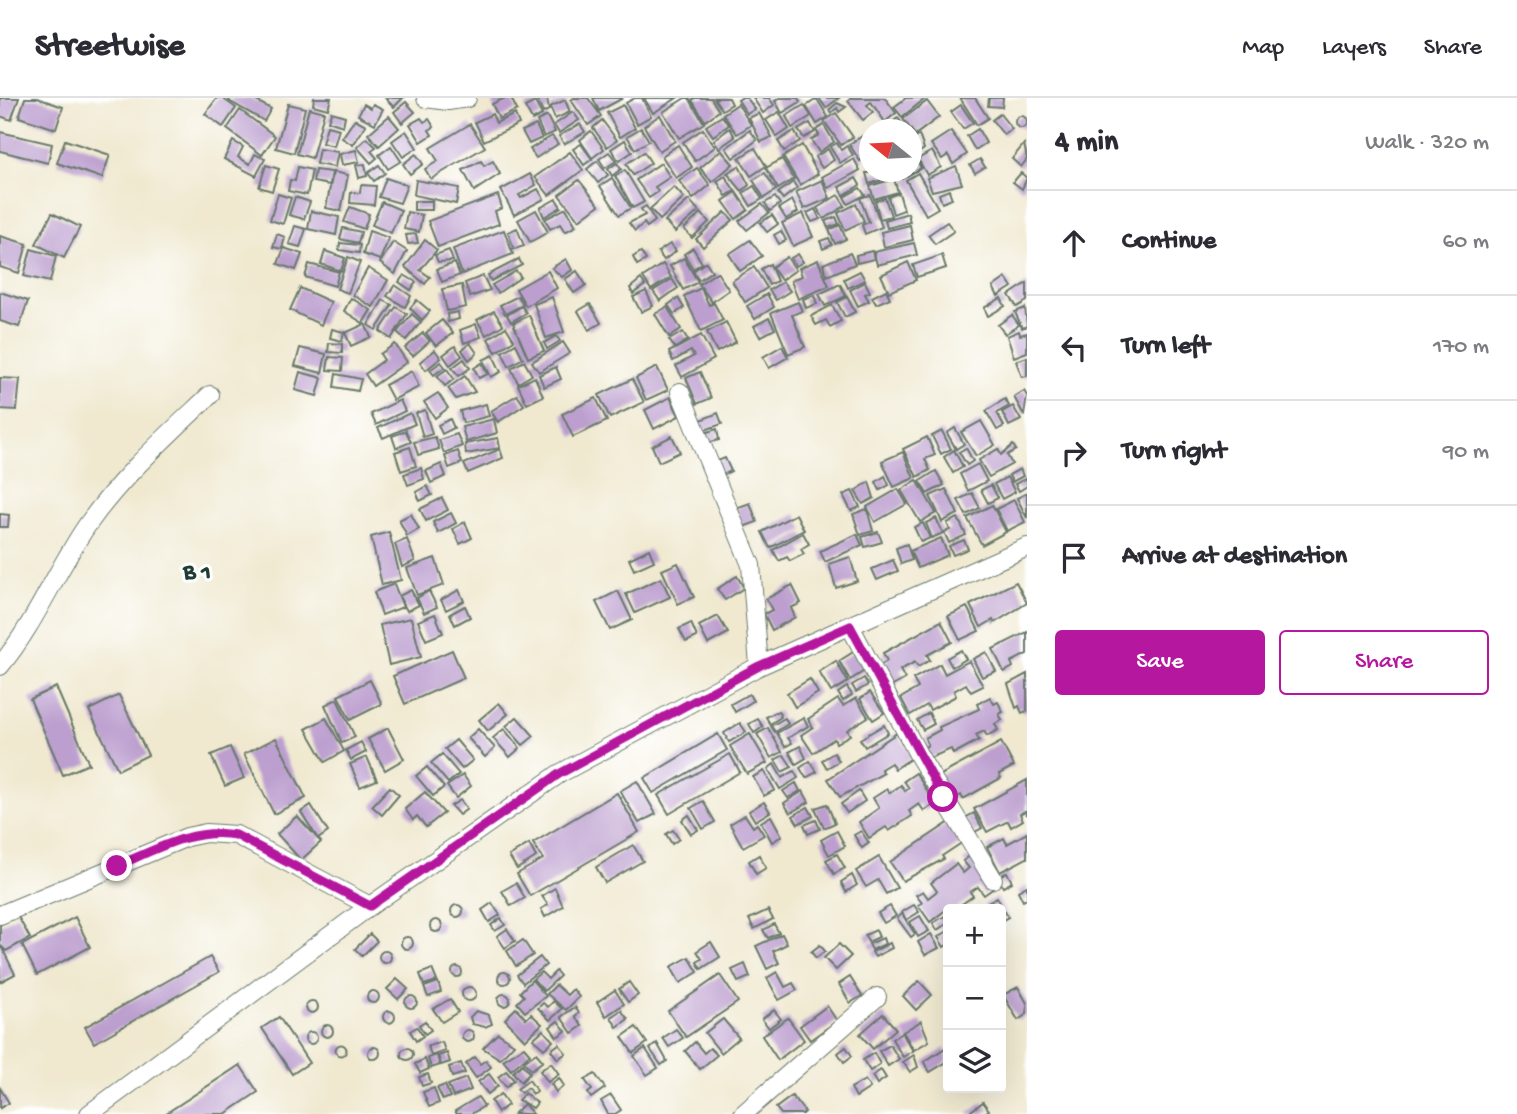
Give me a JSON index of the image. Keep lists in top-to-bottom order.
{
  "districts": ["B 1"],
  "north": "left",
  "page": {
    "header": "Streetwise",
    "nav": ["Map", "Layers", "Share"],
    "heading": ["4 min", "Walk · 320 m"],
    "list": [
      ["Continue", "60 m"],
      ["Turn left", "170 m"],
      ["Turn right", "90 m"],
      "Arrive at destination"
    ],
    "buttons": ["Save", "Share"],
    "map_buttons": ["+", "−"]
  }
}
